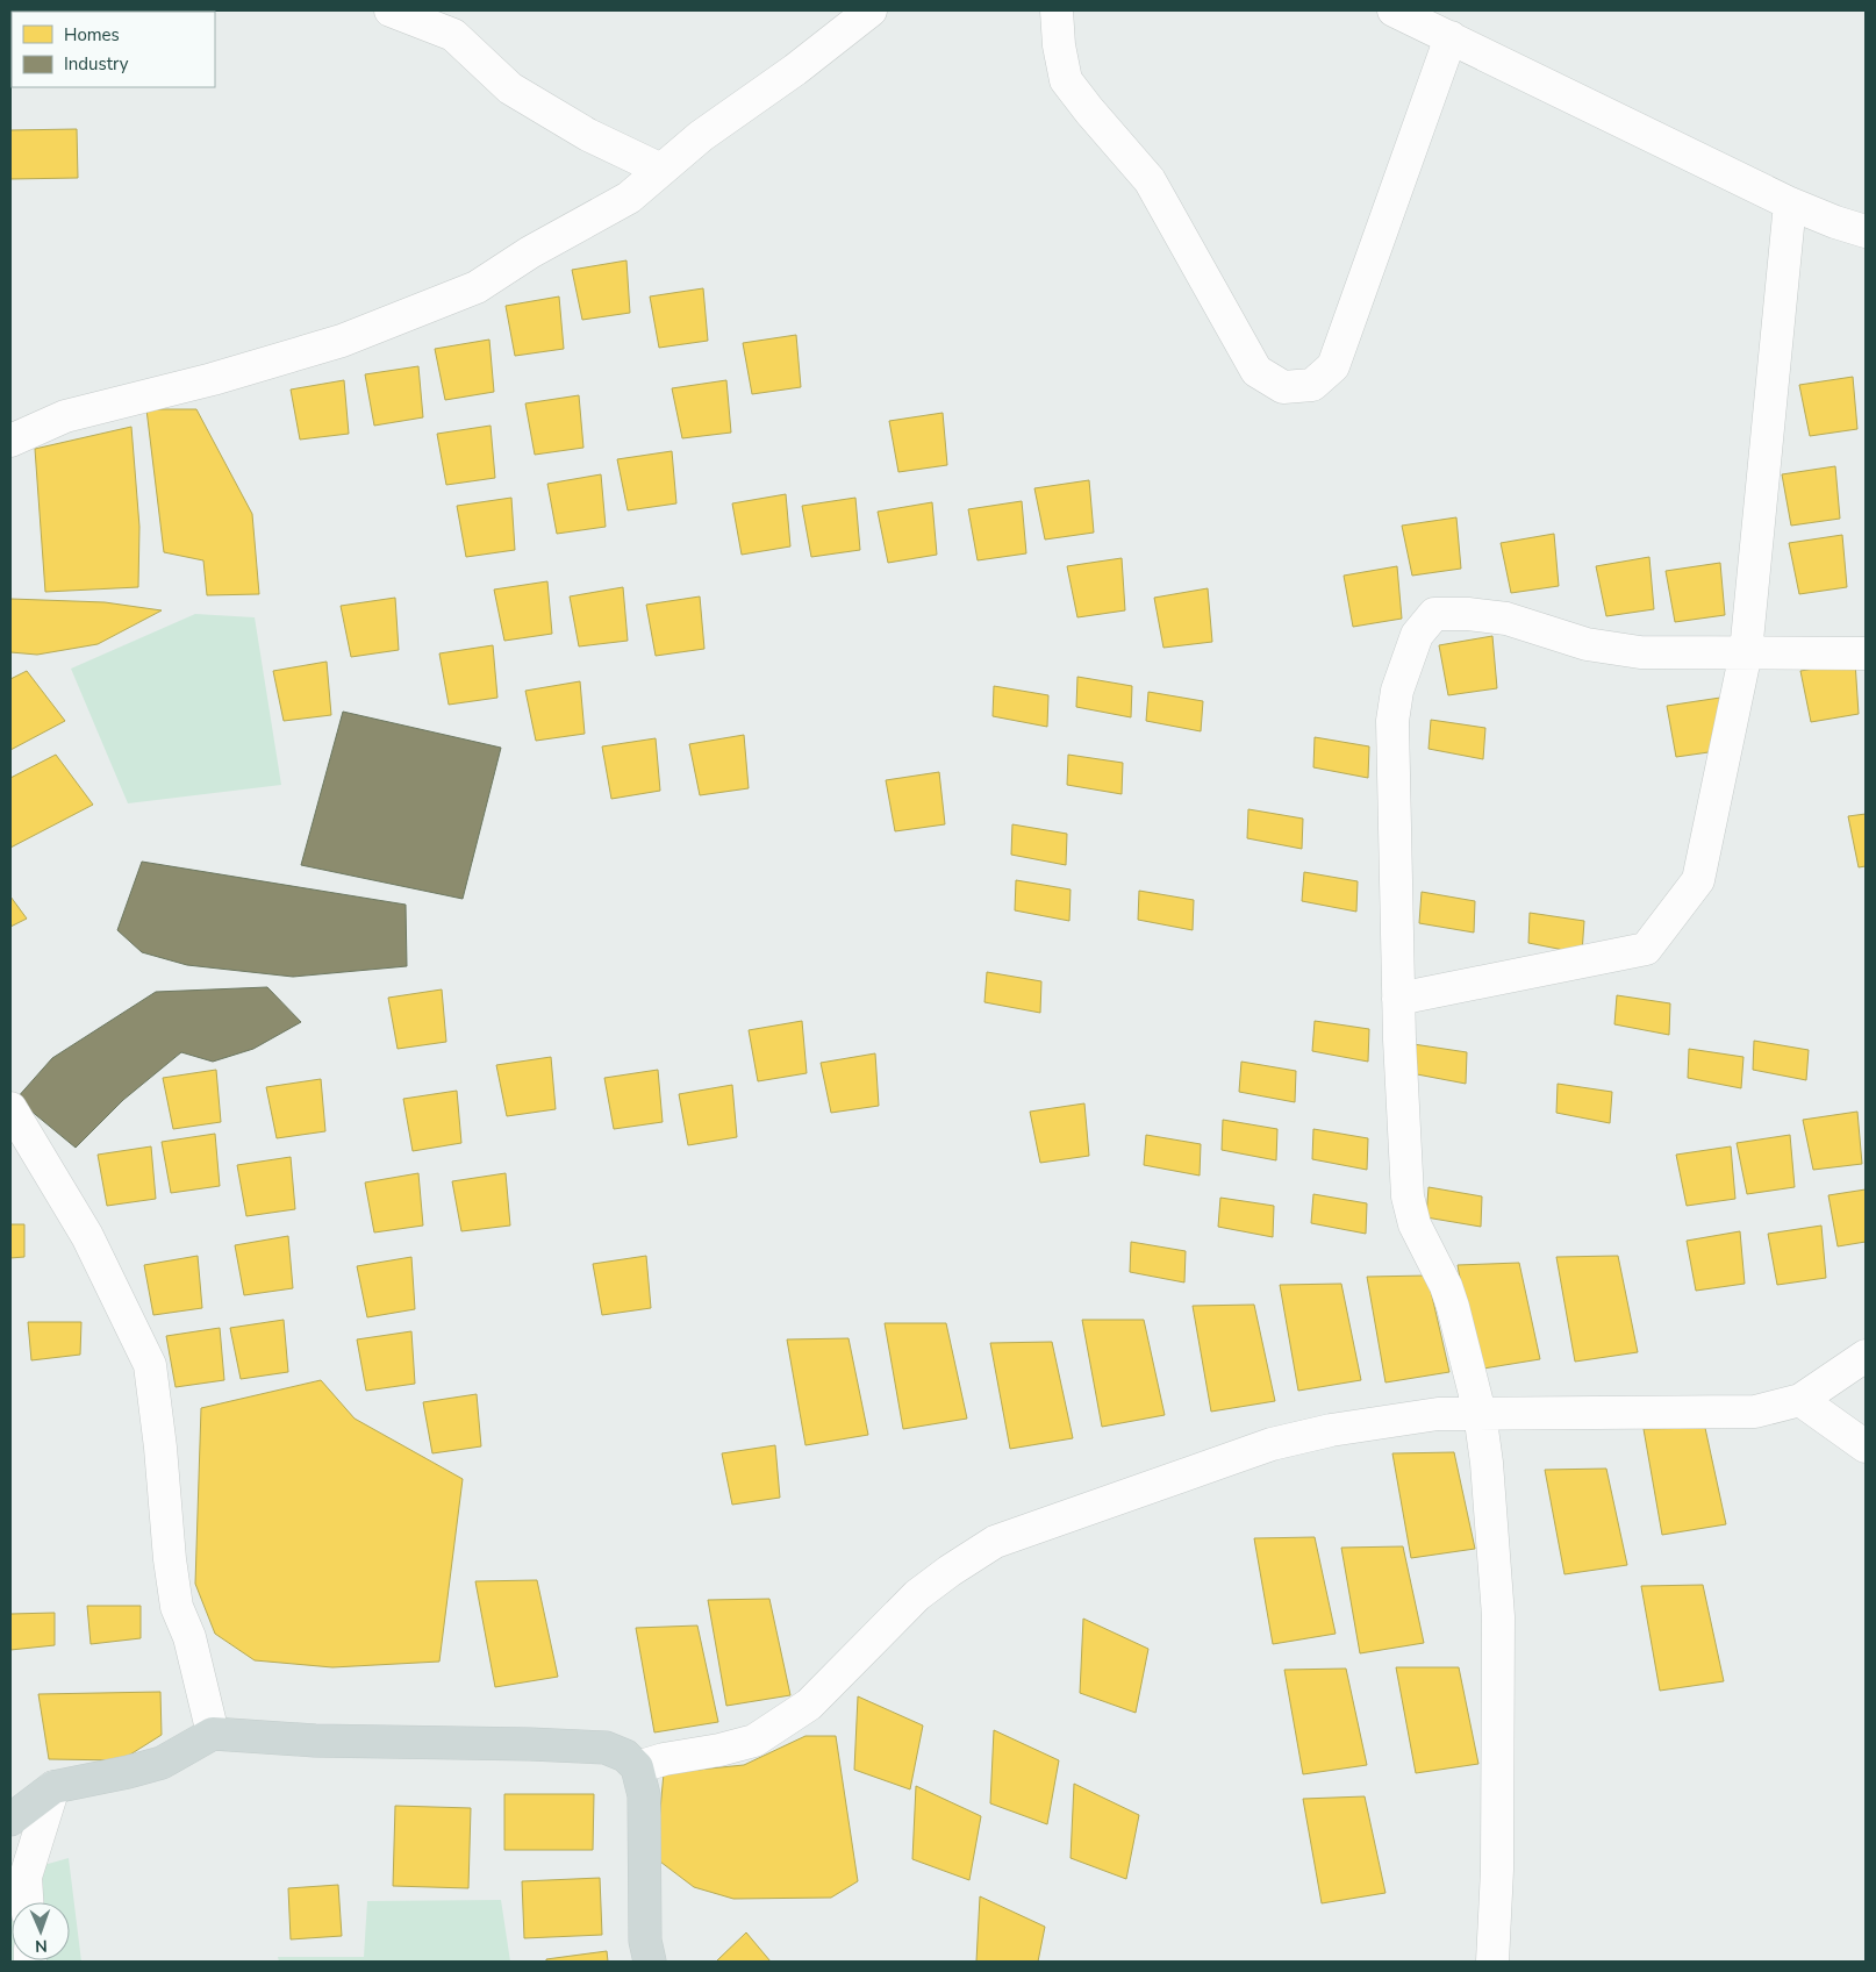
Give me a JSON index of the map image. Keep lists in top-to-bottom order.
{
  "legend": ["Homes", "Industry"],
  "north": "bottom"
}
